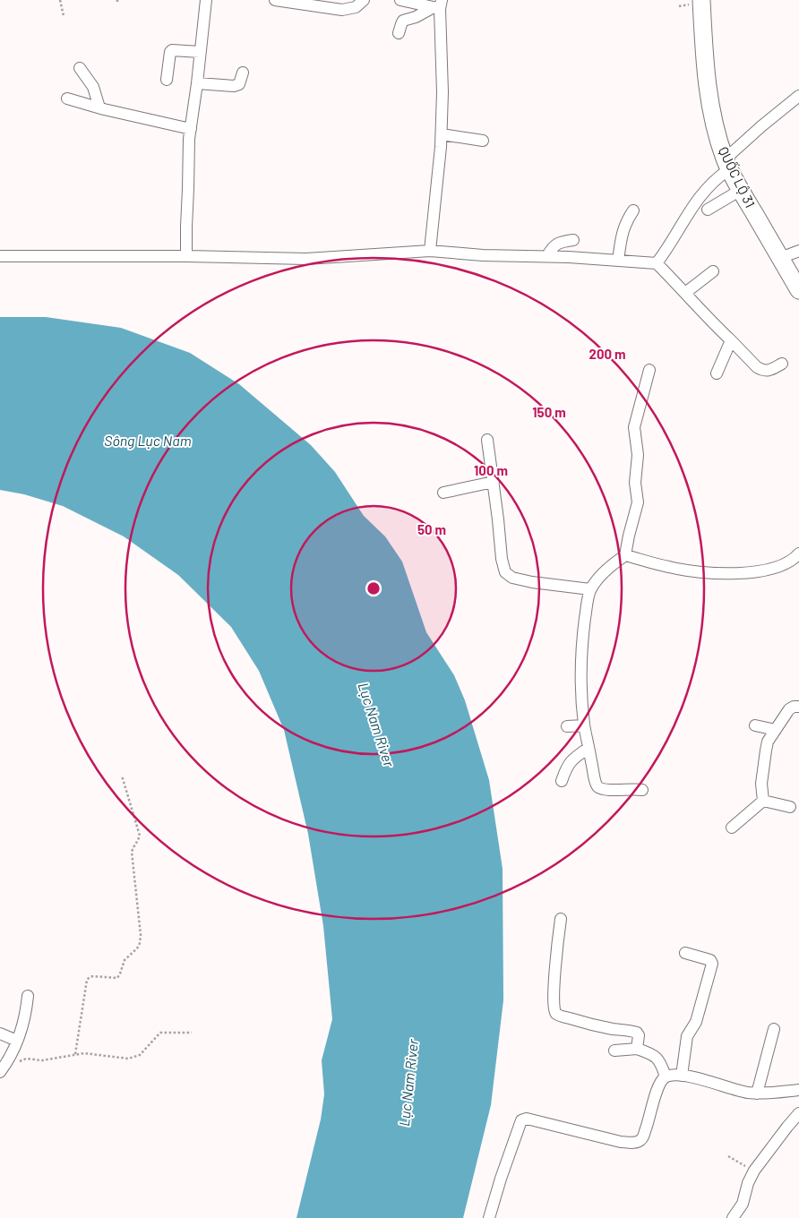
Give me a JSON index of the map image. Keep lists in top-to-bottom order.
{
  "streets": {
    "highway": ["QUỐC LỘ 31"]
  },
  "water": ["Sông Lục Nam", "Lục Nam River"],
  "rings": [
    "200 m",
    "150 m",
    "100 m",
    "50 m"
  ]
}
